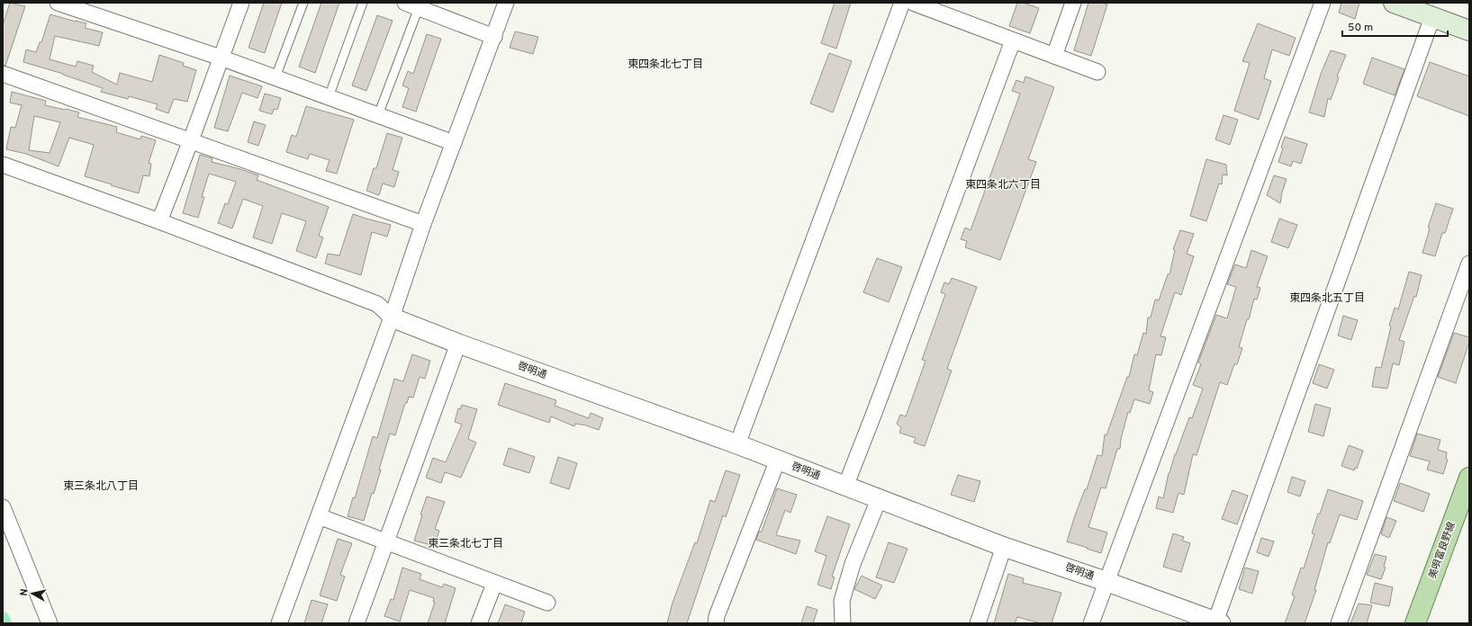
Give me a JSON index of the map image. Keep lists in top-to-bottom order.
{
  "streets": {
    "main road": ["美唄富良野線"],
    "street": ["啓明通"]
  },
  "districts": [
    "東四条北七丁目",
    "東四条北六丁目",
    "東四条北五丁目",
    "東三条北八丁目",
    "東三条北七丁目"
  ],
  "scale_bar": "50 m",
  "north": "left"
}
